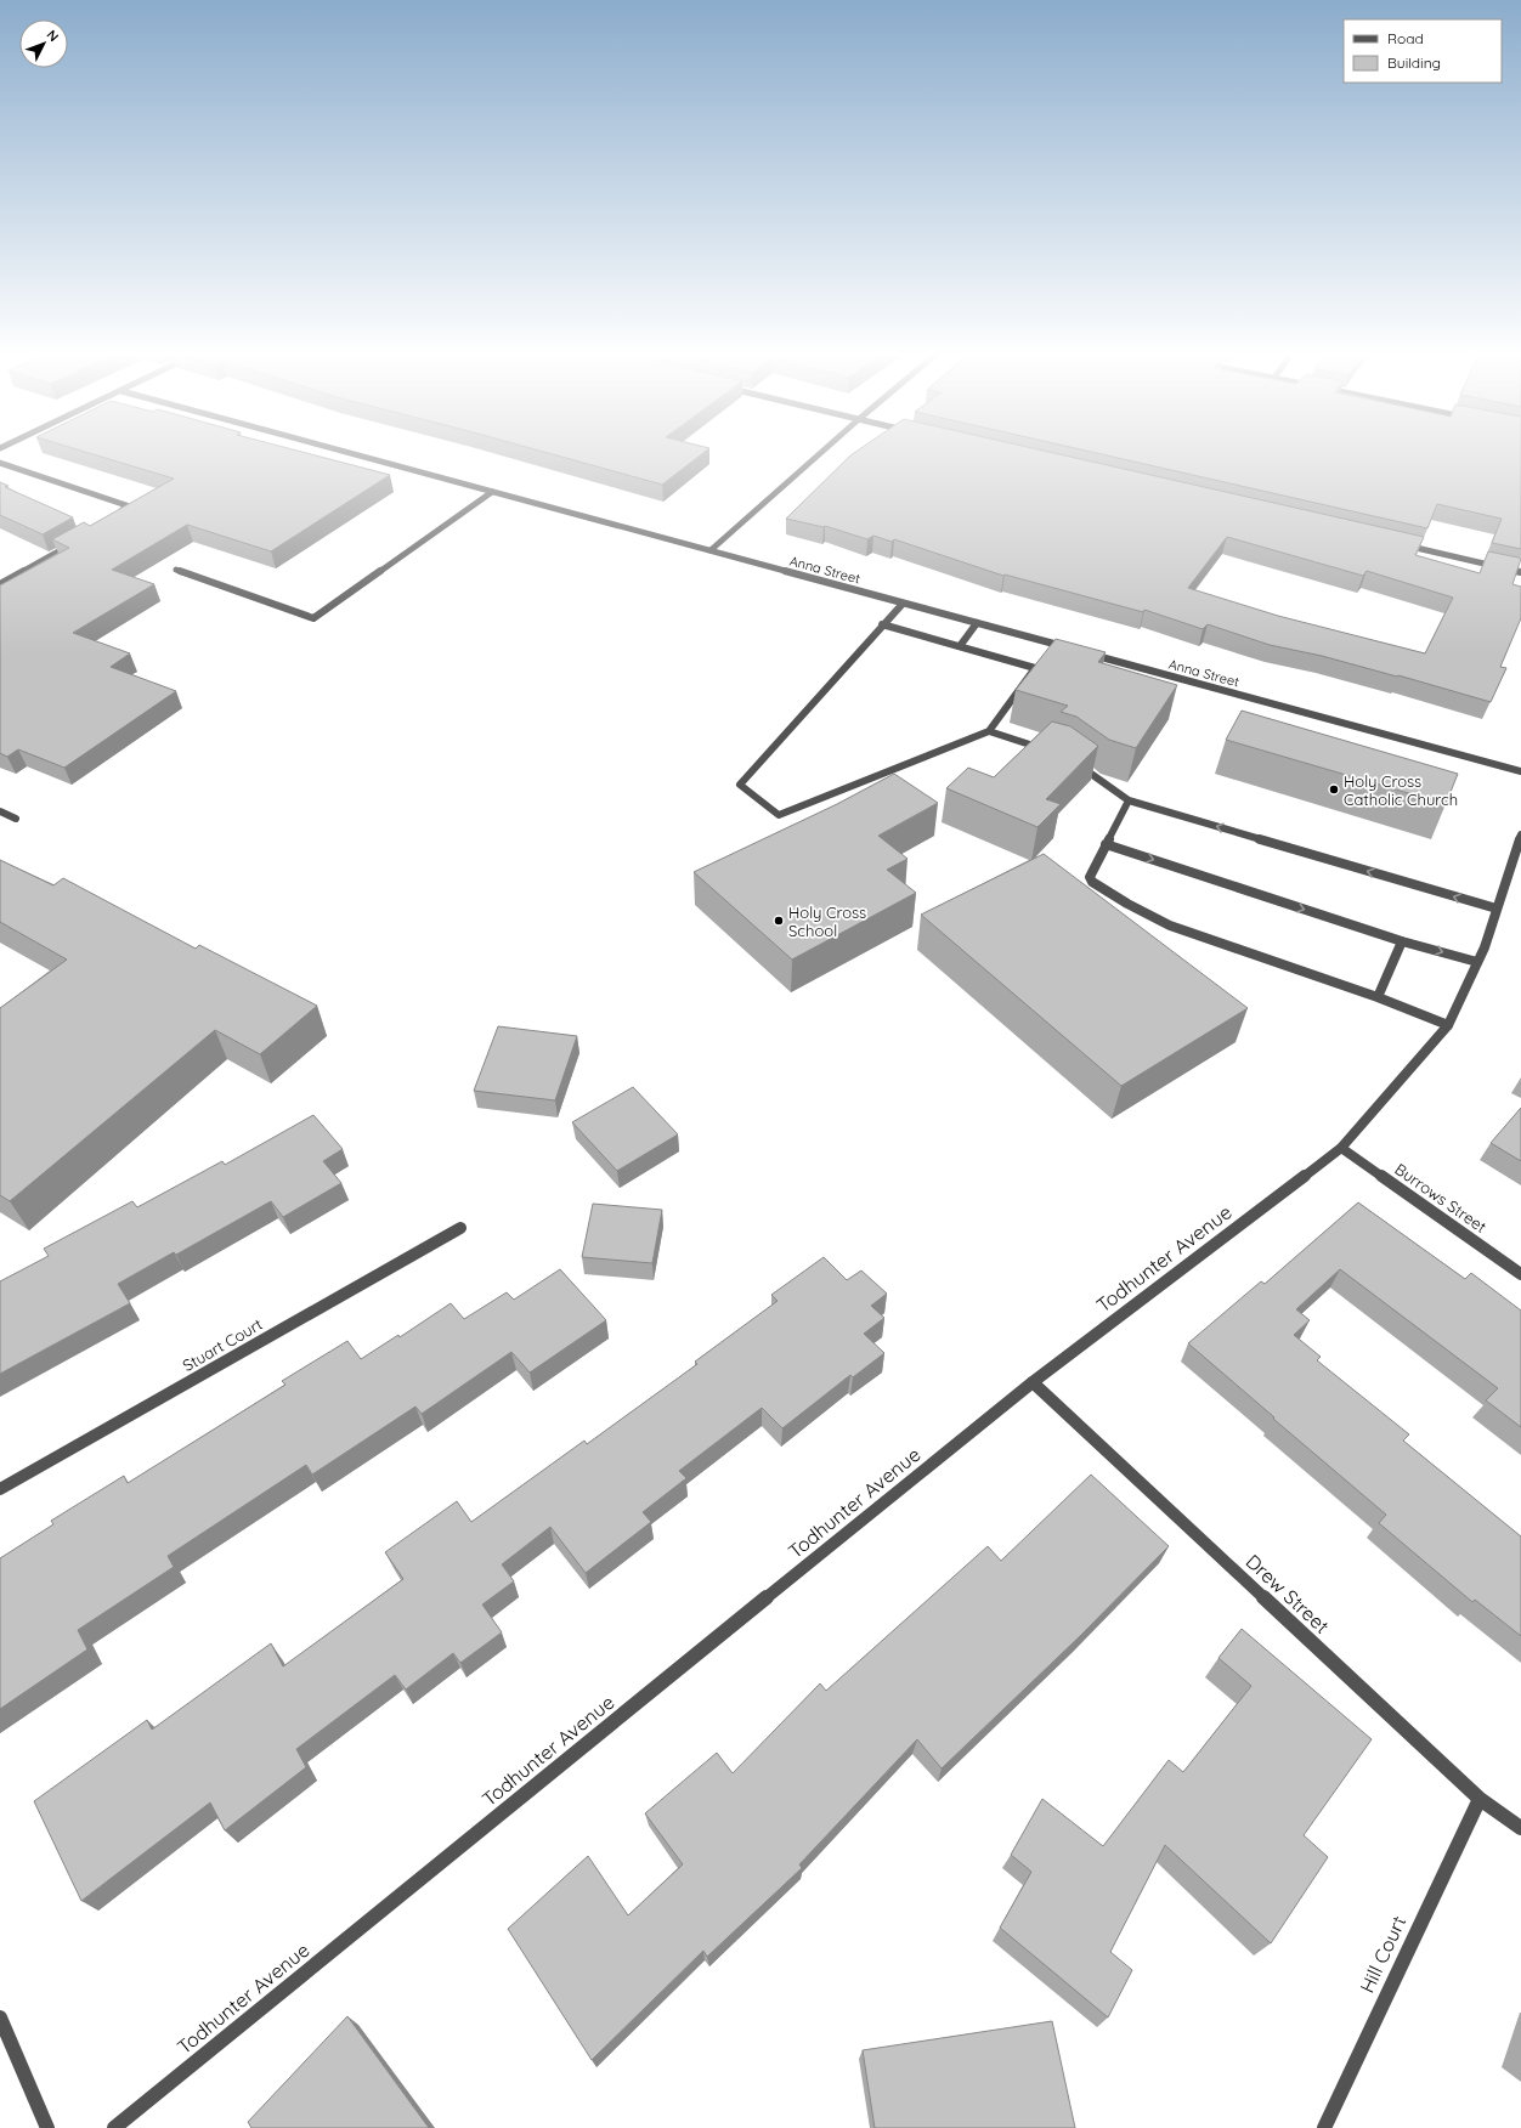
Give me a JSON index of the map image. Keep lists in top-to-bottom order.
{
  "streets": {
    "street": [
      "Anna Street",
      "Burrows Street",
      "Todhunter Avenue",
      "Stuart Court",
      "Drew Street",
      "Hill Court"
    ]
  },
  "crossings": [
    ["Burrows Street", "Todhunter Avenue"],
    ["Todhunter Avenue", "Drew Street"],
    ["Drew Street", "Hill Court"]
  ],
  "places": ["Holy Cross Catholic Church", "Holy Cross School"],
  "legend": ["Road", "Building"],
  "north": "top right"
}
